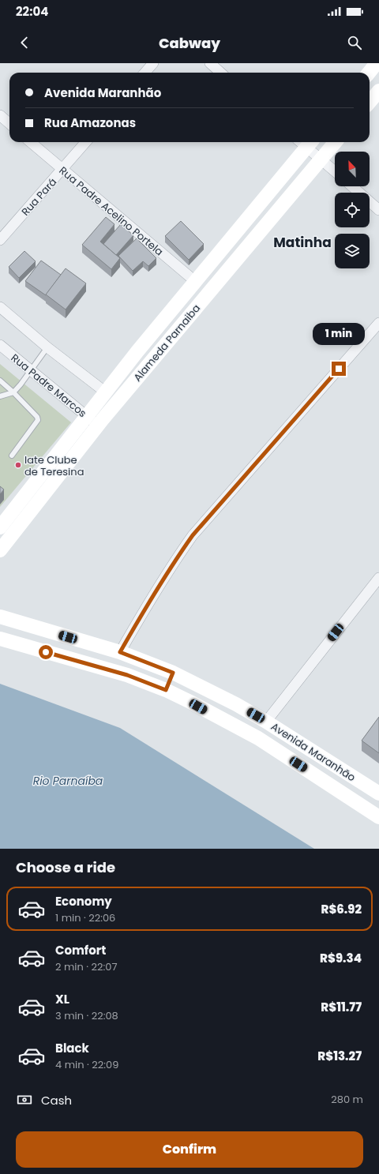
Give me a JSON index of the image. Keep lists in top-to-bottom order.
{
  "streets": {
    "main road": ["Alameda Parnaiba", "Avenida Maranhão"],
    "street": ["Rua Pará", "Rua Padre Acelino Portela", "Rua Padre Marcos"]
  },
  "crossings": [
    ["Rua Pará", "Rua Padre Acelino Portela"],
    ["Rua Padre Acelino Portela", "Alameda Parnaiba"],
    ["Alameda Parnaiba", "Rua Padre Marcos"]
  ],
  "districts": ["Matinha"],
  "water": ["Rio Parnaíba"],
  "places": ["Iate Clube de Teresina"],
  "north": "top left",
  "page": {
    "status": "22:04",
    "header": "Cabway",
    "banner": ["Avenida Maranhão", "Rua Amazonas"],
    "bubble": "1 min",
    "heading": "Choose a ride",
    "list": [
      {
        "name": "Economy",
        "note": "1 min · 22:06",
        "value": "R$6.92"
      },
      {
        "name": "Comfort",
        "note": "2 min · 22:07",
        "value": "R$9.34"
      },
      {
        "name": "XL",
        "note": "3 min · 22:08",
        "value": "R$11.77"
      },
      {
        "name": "Black",
        "note": "4 min · 22:09",
        "value": "R$13.27"
      }
    ],
    "pay": ["Cash", "280 m"],
    "buttons": "Confirm"
  }
}
